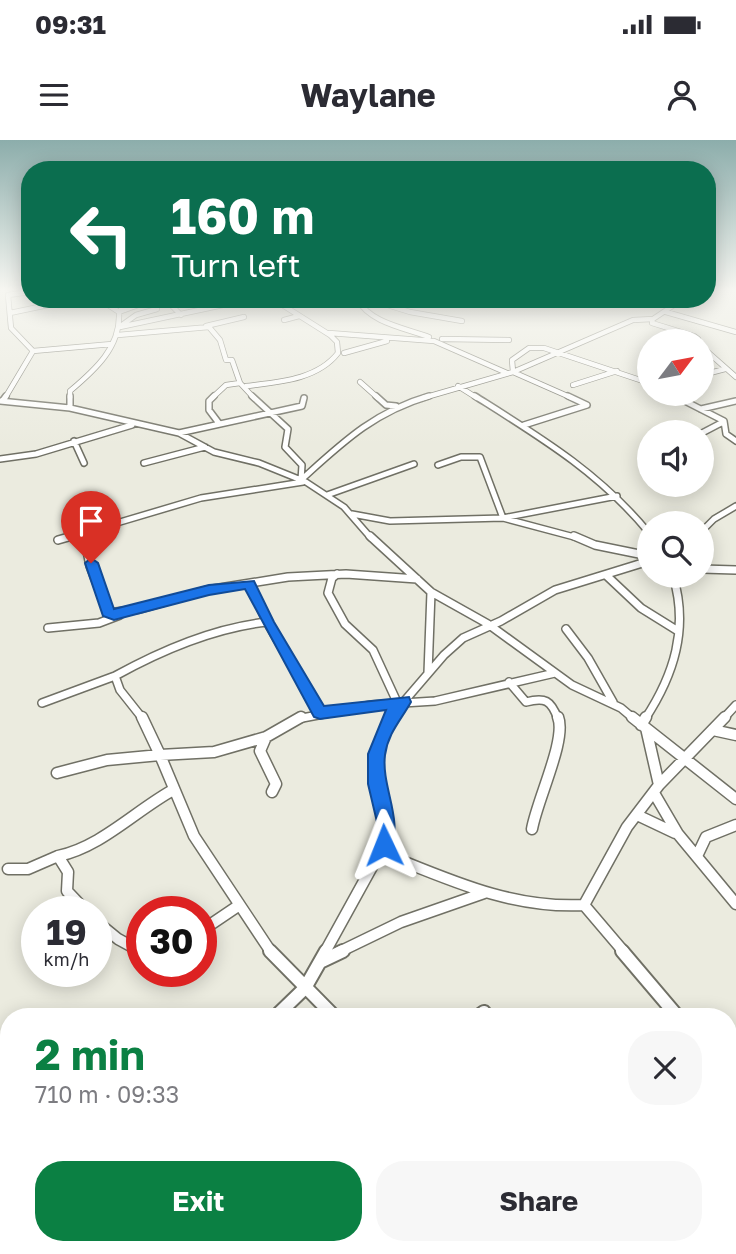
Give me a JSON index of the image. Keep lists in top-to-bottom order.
{
  "north": "top right",
  "page": {
    "status": "09:31",
    "header": "Waylane",
    "turn": ["160 m", "Turn left"],
    "speed": "19 km/h",
    "limit": "30",
    "heading": ["2 min", "710 m · 09:33"],
    "buttons": ["Exit", "Share"]
  }
}
